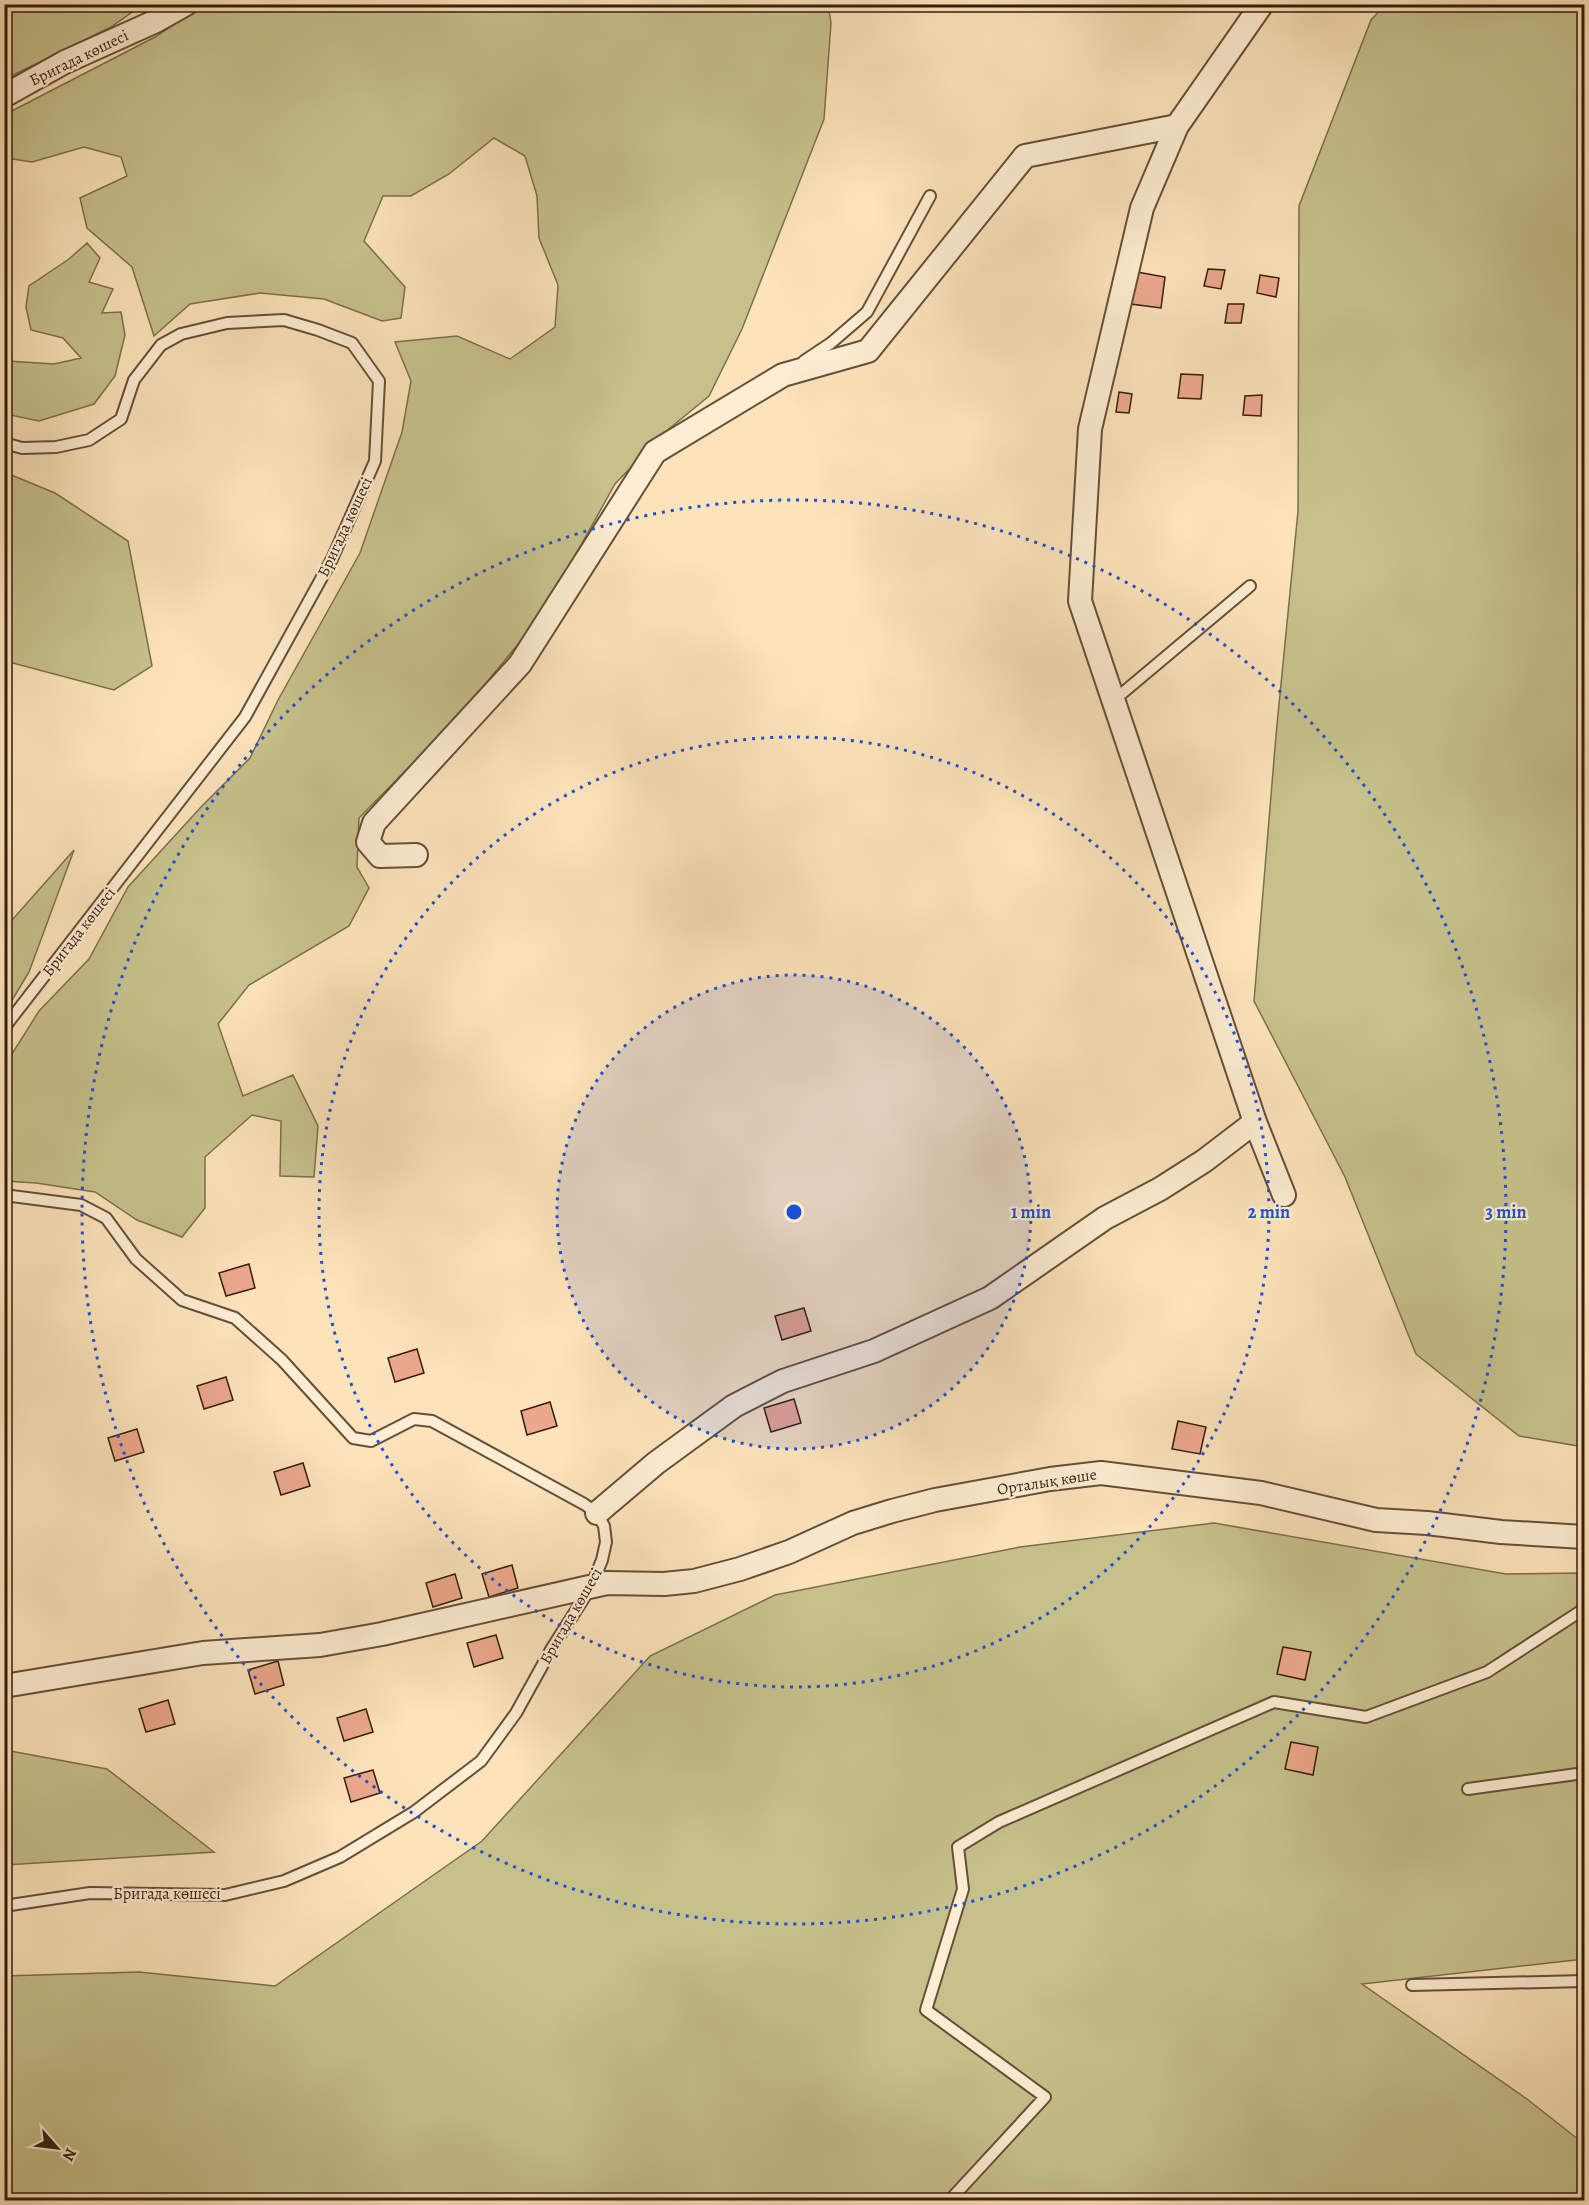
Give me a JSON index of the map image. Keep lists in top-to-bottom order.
{
  "streets": {
    "street": ["Бригада көшесі", "Орталық көше"]
  },
  "crossings": [
    ["Бригада көшесі", "Орталық көше"]
  ],
  "north": "bottom right",
  "rings": ["1 min", "2 min", "3 min"]
}
